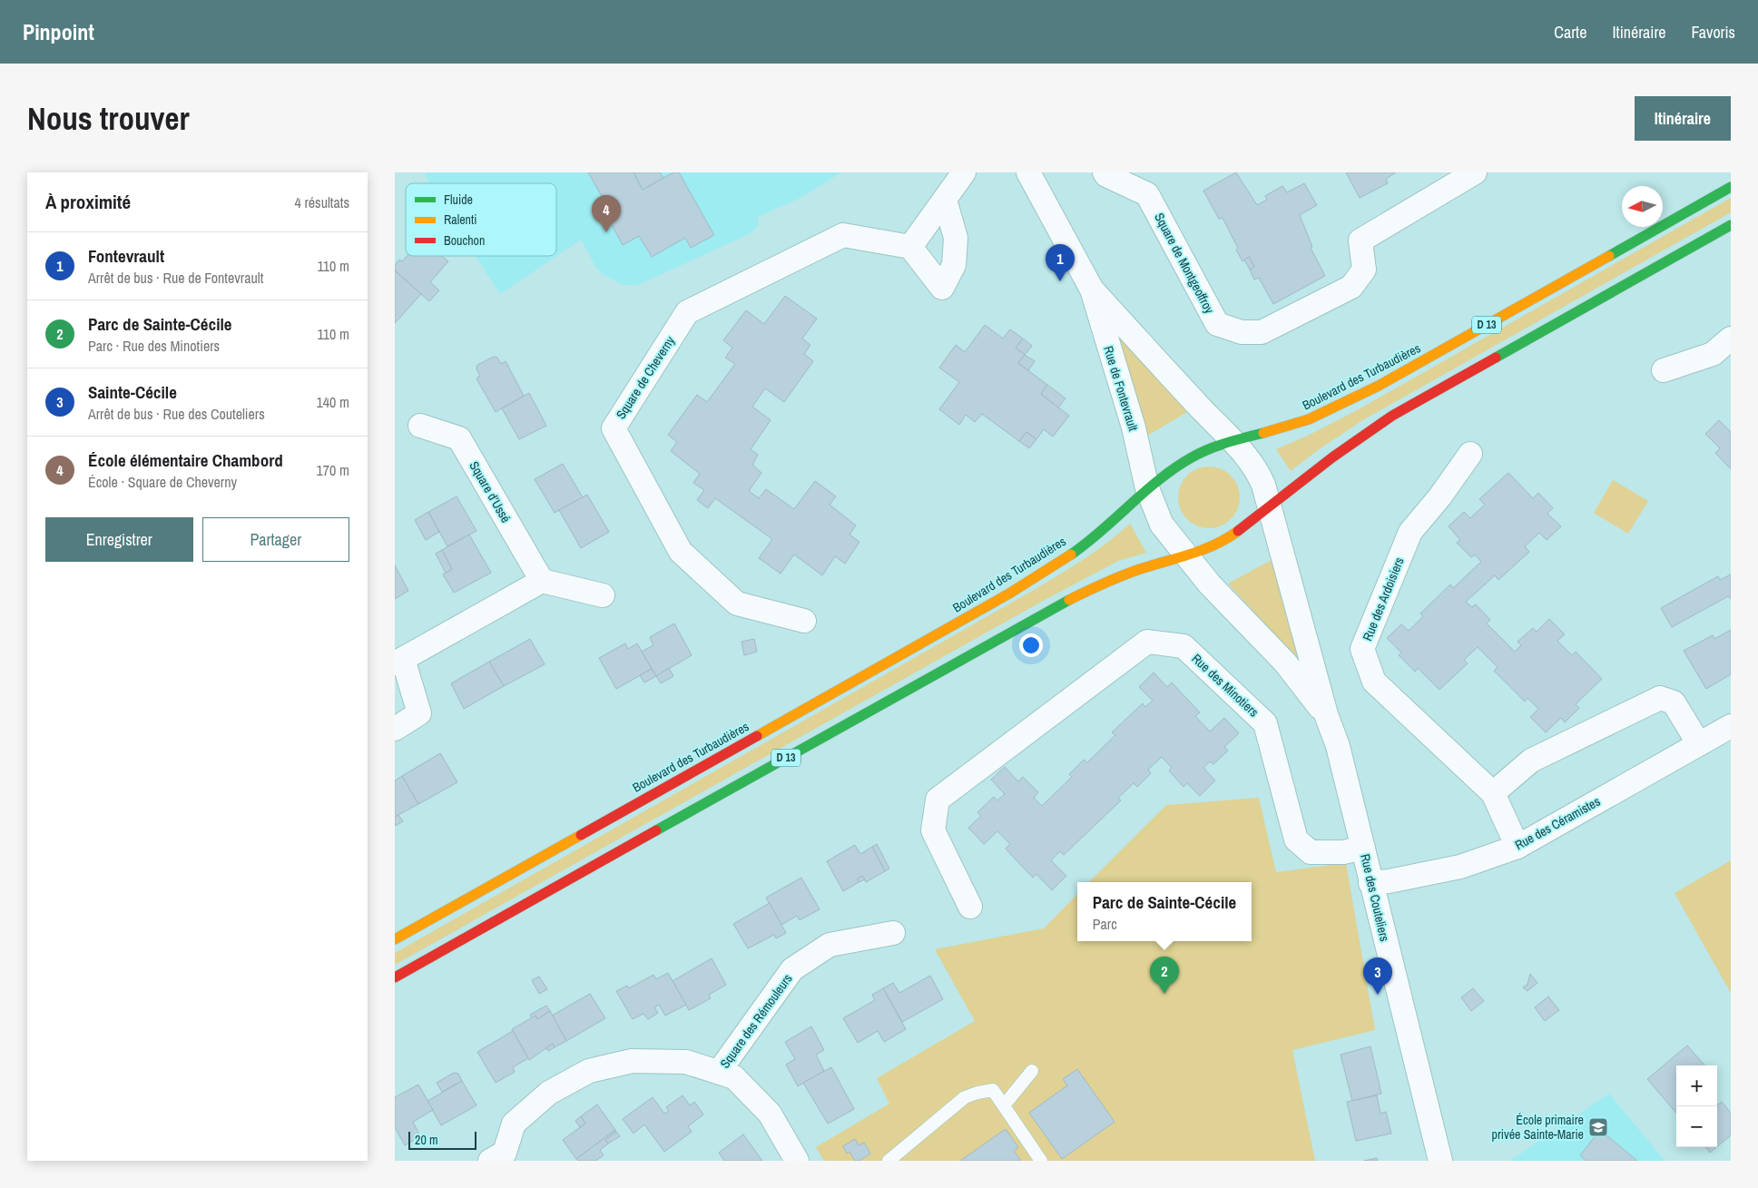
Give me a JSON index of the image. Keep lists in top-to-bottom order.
{
  "streets": {
    "main road": ["D 13", "Boulevard des Turbaudières"],
    "street": [
      "Square de Montgeoffroy",
      "Square de Cheverny",
      "Rue de Fontevrault",
      "Square d’Ussé",
      "Rue des Ardoisiers",
      "Rue des Minotiers",
      "Rue des Céramistes",
      "Rue des Couteliers",
      "Square des Rémouleurs"
    ]
  },
  "crossings": [
    ["D 13", "Boulevard des Turbaudières"],
    ["D 13", "Rue de Fontevrault"],
    ["D 13", "Rue des Couteliers"],
    ["Boulevard des Turbaudières", "Rue de Fontevrault"],
    ["Boulevard des Turbaudières", "Rue des Couteliers"],
    ["Rue de Fontevrault", "Rue des Couteliers"],
    ["Rue des Ardoisiers", "Rue des Céramistes"],
    ["Rue des Minotiers", "Rue des Couteliers"],
    ["Rue des Céramistes", "Rue des Couteliers"]
  ],
  "places": {
    "school or university": ["École primaire privée Sainte-Marie"]
  },
  "legend": ["Fluide", "Ralenti", "Bouchon"],
  "scale_bar": "20 m",
  "north": "left",
  "page": {
    "header": "Pinpoint",
    "nav": ["Carte", "Itinéraire", "Favoris"],
    "buttons": [
      "Itinéraire",
      ["Enregistrer", "Partager"]
    ],
    "title": "Nous trouver",
    "heading": ["À proximité", "4 résultats"],
    "pins": [
      "4",
      "1",
      "2",
      "3"
    ],
    "list": [
      {
        "mark": "1",
        "name": "Fontevrault",
        "note": "Arrêt de bus · Rue de Fontevrault",
        "value": "110 m"
      },
      {
        "mark": "2",
        "name": "Parc de Sainte-Cécile",
        "note": "Parc · Rue des Minotiers",
        "value": "110 m"
      },
      {
        "mark": "3",
        "name": "Sainte-Cécile",
        "note": "Arrêt de bus · Rue des Couteliers",
        "value": "140 m"
      },
      {
        "mark": "4",
        "name": "École élémentaire Chambord",
        "note": "École · Square de Cheverny",
        "value": "170 m"
      }
    ],
    "popup": ["Parc de Sainte-Cécile", "Parc"],
    "map_buttons": ["+", "−"],
    "scale": "20 m"
  }
}
